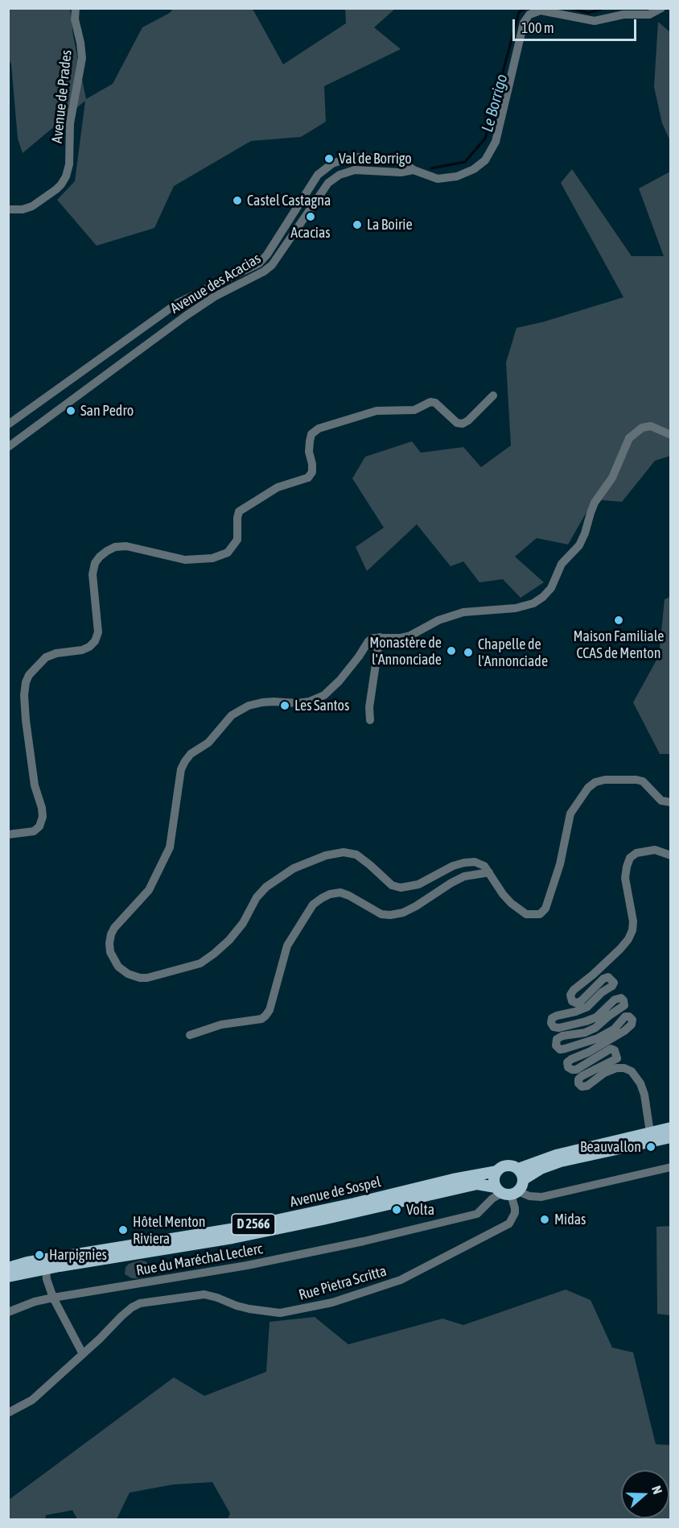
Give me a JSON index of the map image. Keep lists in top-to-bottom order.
{
  "streets": {
    "main road": ["Avenue de Sospel", "D 2566"],
    "street": [
      "Avenue de Prades",
      "Avenue des Acacias",
      "Rue du Maréchal Leclerc",
      "Rue Pietra Scritta"
    ]
  },
  "crossings": [
    ["Avenue de Sospel", "Rue du Maréchal Leclerc"],
    ["Avenue de Sospel", "Rue Pietra Scritta"],
    ["Rue du Maréchal Leclerc", "Rue Pietra Scritta"]
  ],
  "water": ["Le Borrigo"],
  "places": [
    "Val de Borrigo",
    "Castel Castagna",
    "Acacias",
    "La Boirie",
    "San Pedro",
    "Maison Familiale CCAS de Menton",
    "Monastère de l'Annonciade",
    "Chapelle de l'Annonciade",
    "Les Santos",
    "Beauvallon",
    "Volta",
    "Midas",
    "Hôtel Menton Riviera",
    "Harpignies"
  ],
  "scale_bar": "100 m",
  "north": "right"
}
